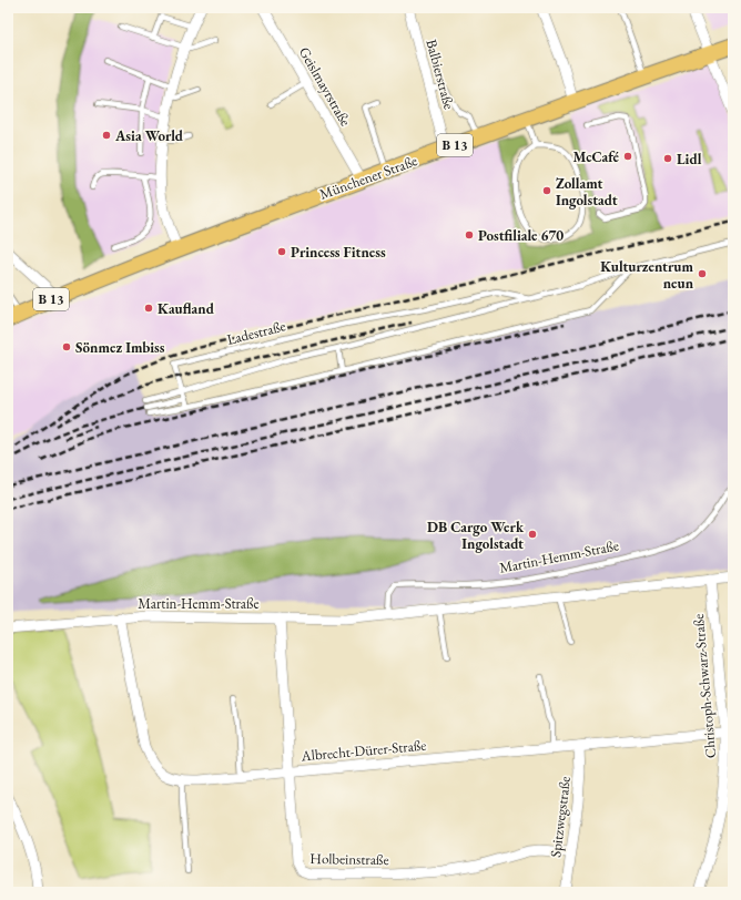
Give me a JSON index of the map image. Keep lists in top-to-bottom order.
{
  "streets": {
    "main road": ["B 13", "Münchener Straße"],
    "street": [
      "Balbierstraße",
      "Geislmayrstraße",
      "Martin-Hemm-Straße",
      "Christoph-Schwarz-Straße",
      "Albrecht-Dürer-Straße",
      "Spitzwegstraße",
      "Holbeinstraße"
    ],
    "lane": ["Ladestraße"]
  },
  "crossings": [
    ["Balbierstraße", "Münchener Straße"],
    ["Geislmayrstraße", "Münchener Straße"],
    ["Martin-Hemm-Straße", "Christoph-Schwarz-Straße"],
    ["Martin-Hemm-Straße", "Albrecht-Dürer-Straße"],
    ["Martin-Hemm-Straße", "Holbeinstraße"],
    ["Christoph-Schwarz-Straße", "Albrecht-Dürer-Straße"],
    ["Albrecht-Dürer-Straße", "Spitzwegstraße"],
    ["Albrecht-Dürer-Straße", "Holbeinstraße"],
    ["Spitzwegstraße", "Holbeinstraße"]
  ],
  "places": [
    "Asia World",
    "McCafé",
    "Lidl",
    "Zollamt Ingolstadt",
    "Postfiliale 670",
    "Princess Fitness",
    "Kulturzentrum neun",
    "Kaufland",
    "Sönmez Imbiss",
    "DB Cargo Werk Ingolstadt"
  ]
}
